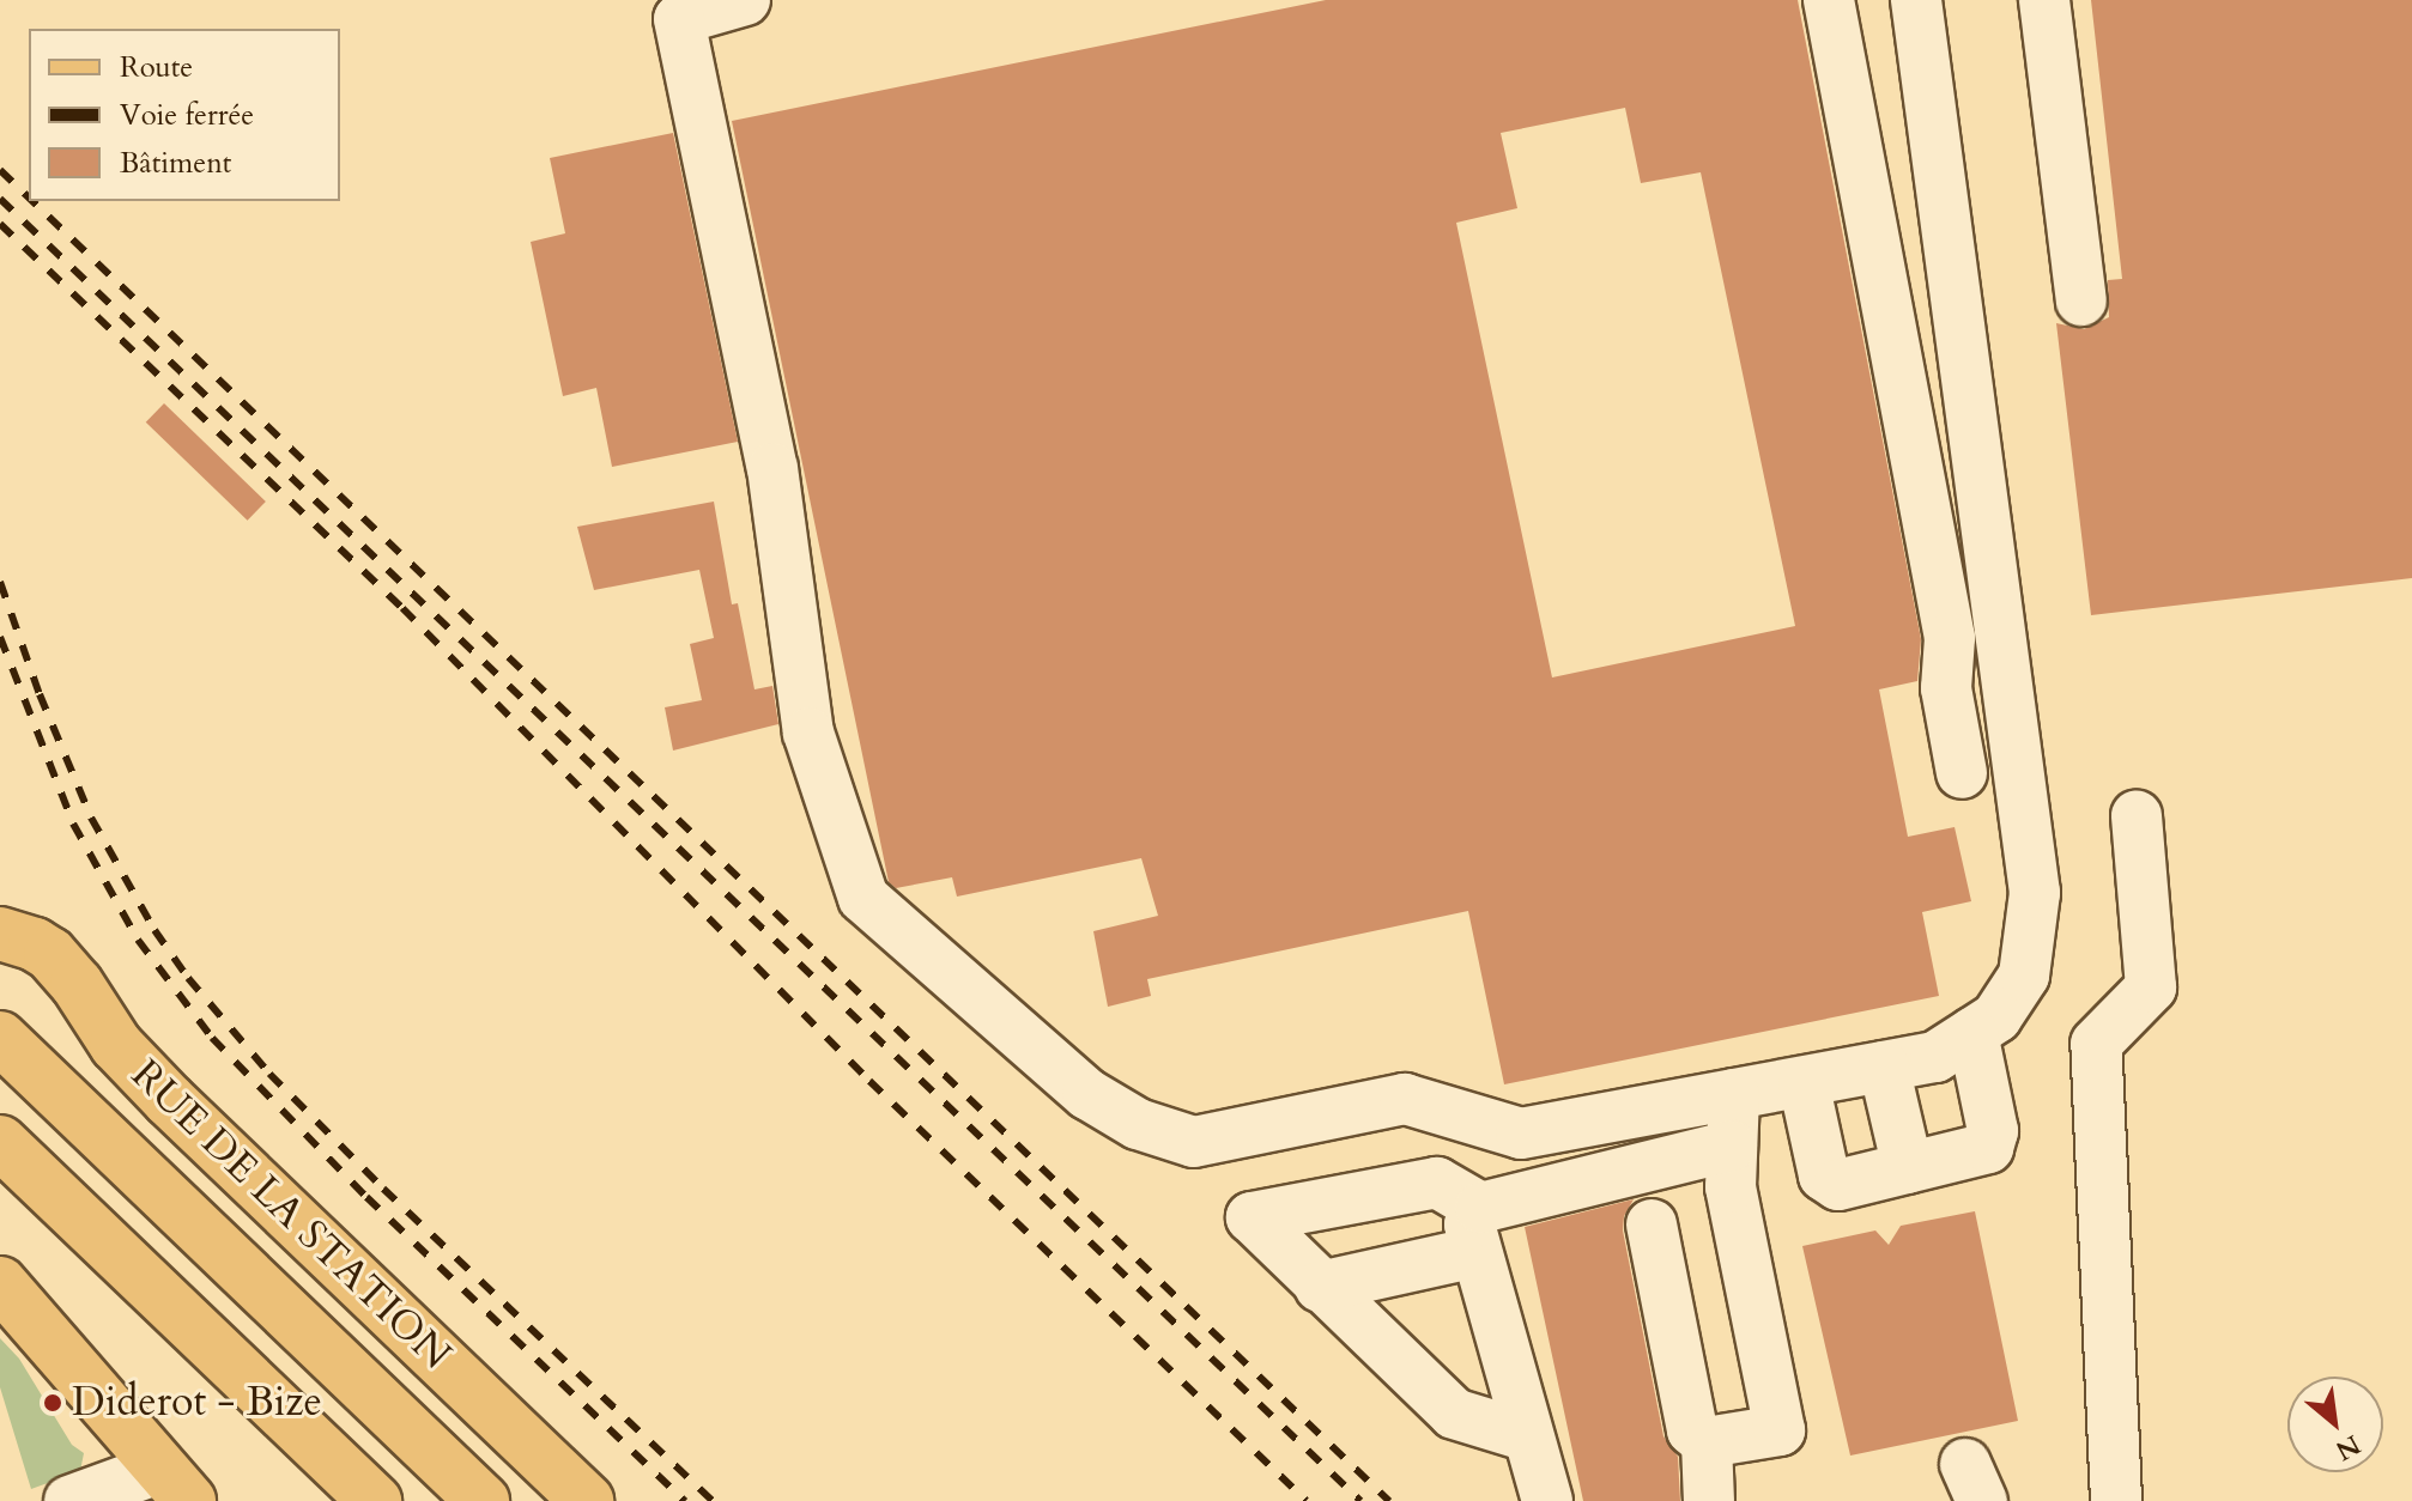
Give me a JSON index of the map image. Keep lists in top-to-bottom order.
{
  "streets": {
    "main road": ["RUE DE LA STATION"]
  },
  "places": ["Diderot - Bize"],
  "legend": ["Route", "Voie ferrée", "Bâtiment"],
  "north": "bottom right"
}
